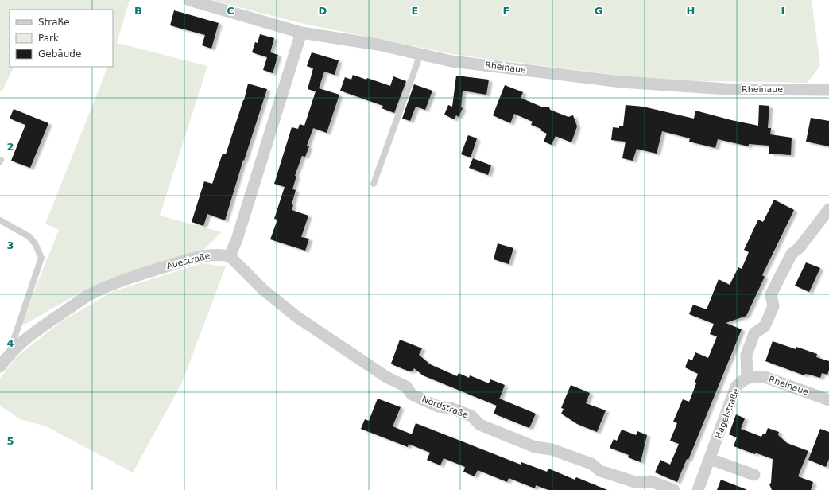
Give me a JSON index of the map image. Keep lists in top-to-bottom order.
{
  "streets": {
    "street": [
      "Rheinaue",
      "Auestraße",
      "Nordstraße",
      "Hagelstraße"
    ]
  },
  "crossings": [
    ["Rheinaue", "Hagelstraße"],
    ["Auestraße", "Nordstraße"]
  ],
  "legend": ["Straße", "Park", "Gebäude"],
  "grid": {
    "columns": [
      "B",
      "C",
      "D",
      "E",
      "F",
      "G",
      "H",
      "I"
    ],
    "rows": [
      "2",
      "3",
      "4",
      "5"
    ]
  }
}
